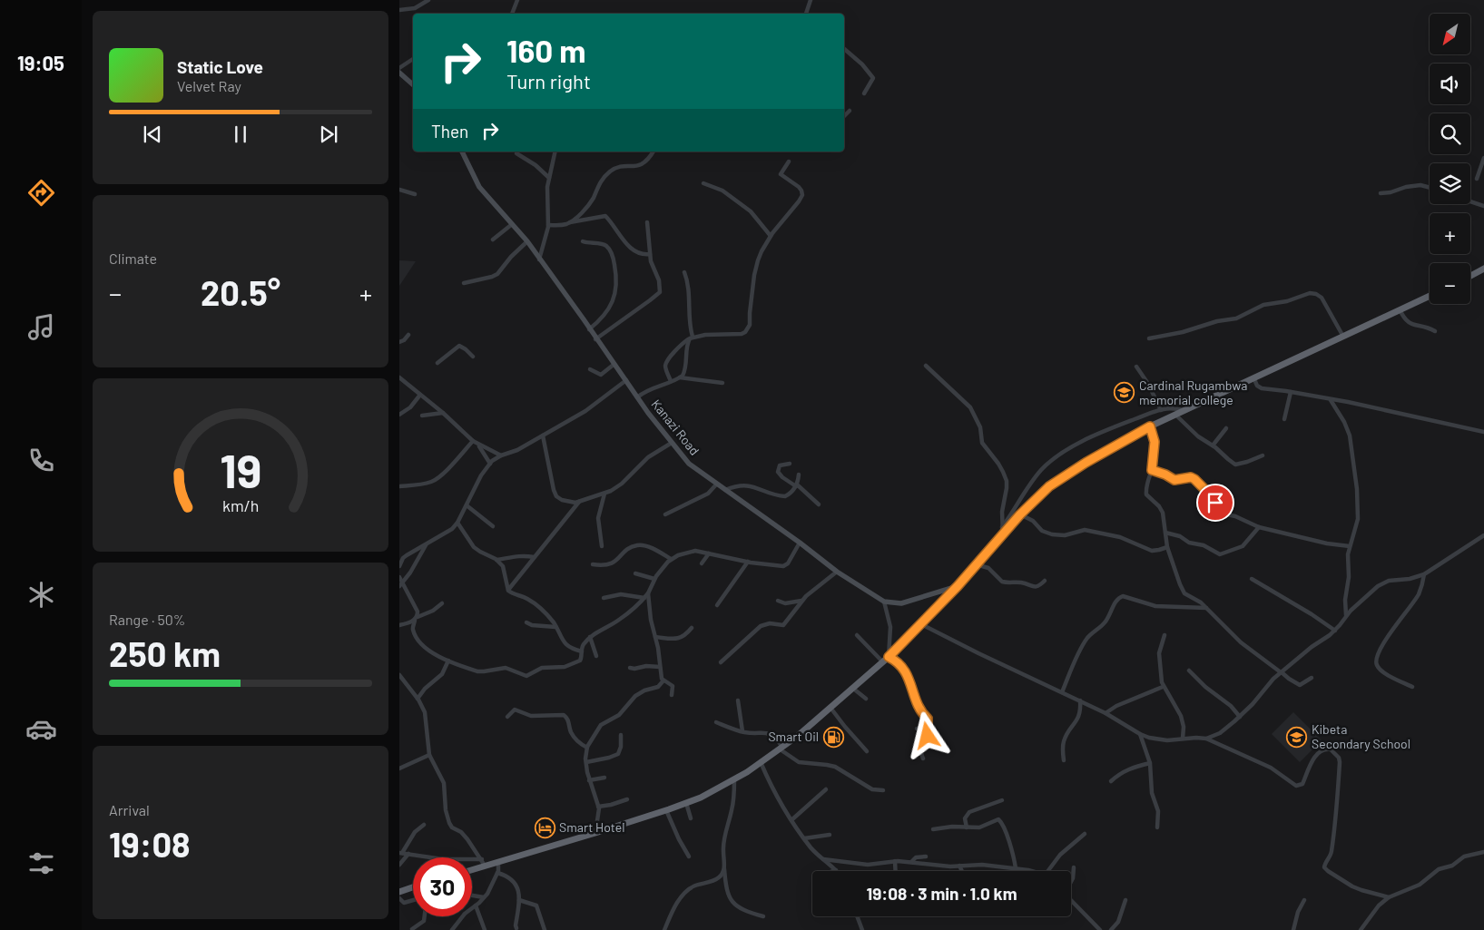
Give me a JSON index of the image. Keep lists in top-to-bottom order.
{
  "streets": {
    "main road": ["Kanazi Road"]
  },
  "places": {
    "school or university": ["Cardinal Rugambwa memorial college", "Kibeta Secondary School"],
    "fuel station": ["Smart Oil"],
    "hotel": ["Smart Hotel"]
  },
  "north": "bottom left",
  "page": {
    "tabs": "19:05",
    "map_buttons": ["+", "−"],
    "turn": ["160 m", "Turn right"],
    "song": ["Static Love", "Velvet Ray"],
    "then": "Then",
    "tile": [
      "Climate",
      ["Range · 50%", "250 km"],
      ["Arrival", "19:08"]
    ],
    "heat": ["−", "20.5°", "+"],
    "limit": "30",
    "trip": "19:08 · 3 min · 1.0 km",
    "gauge": ["19", "km/h"]
  }
}
